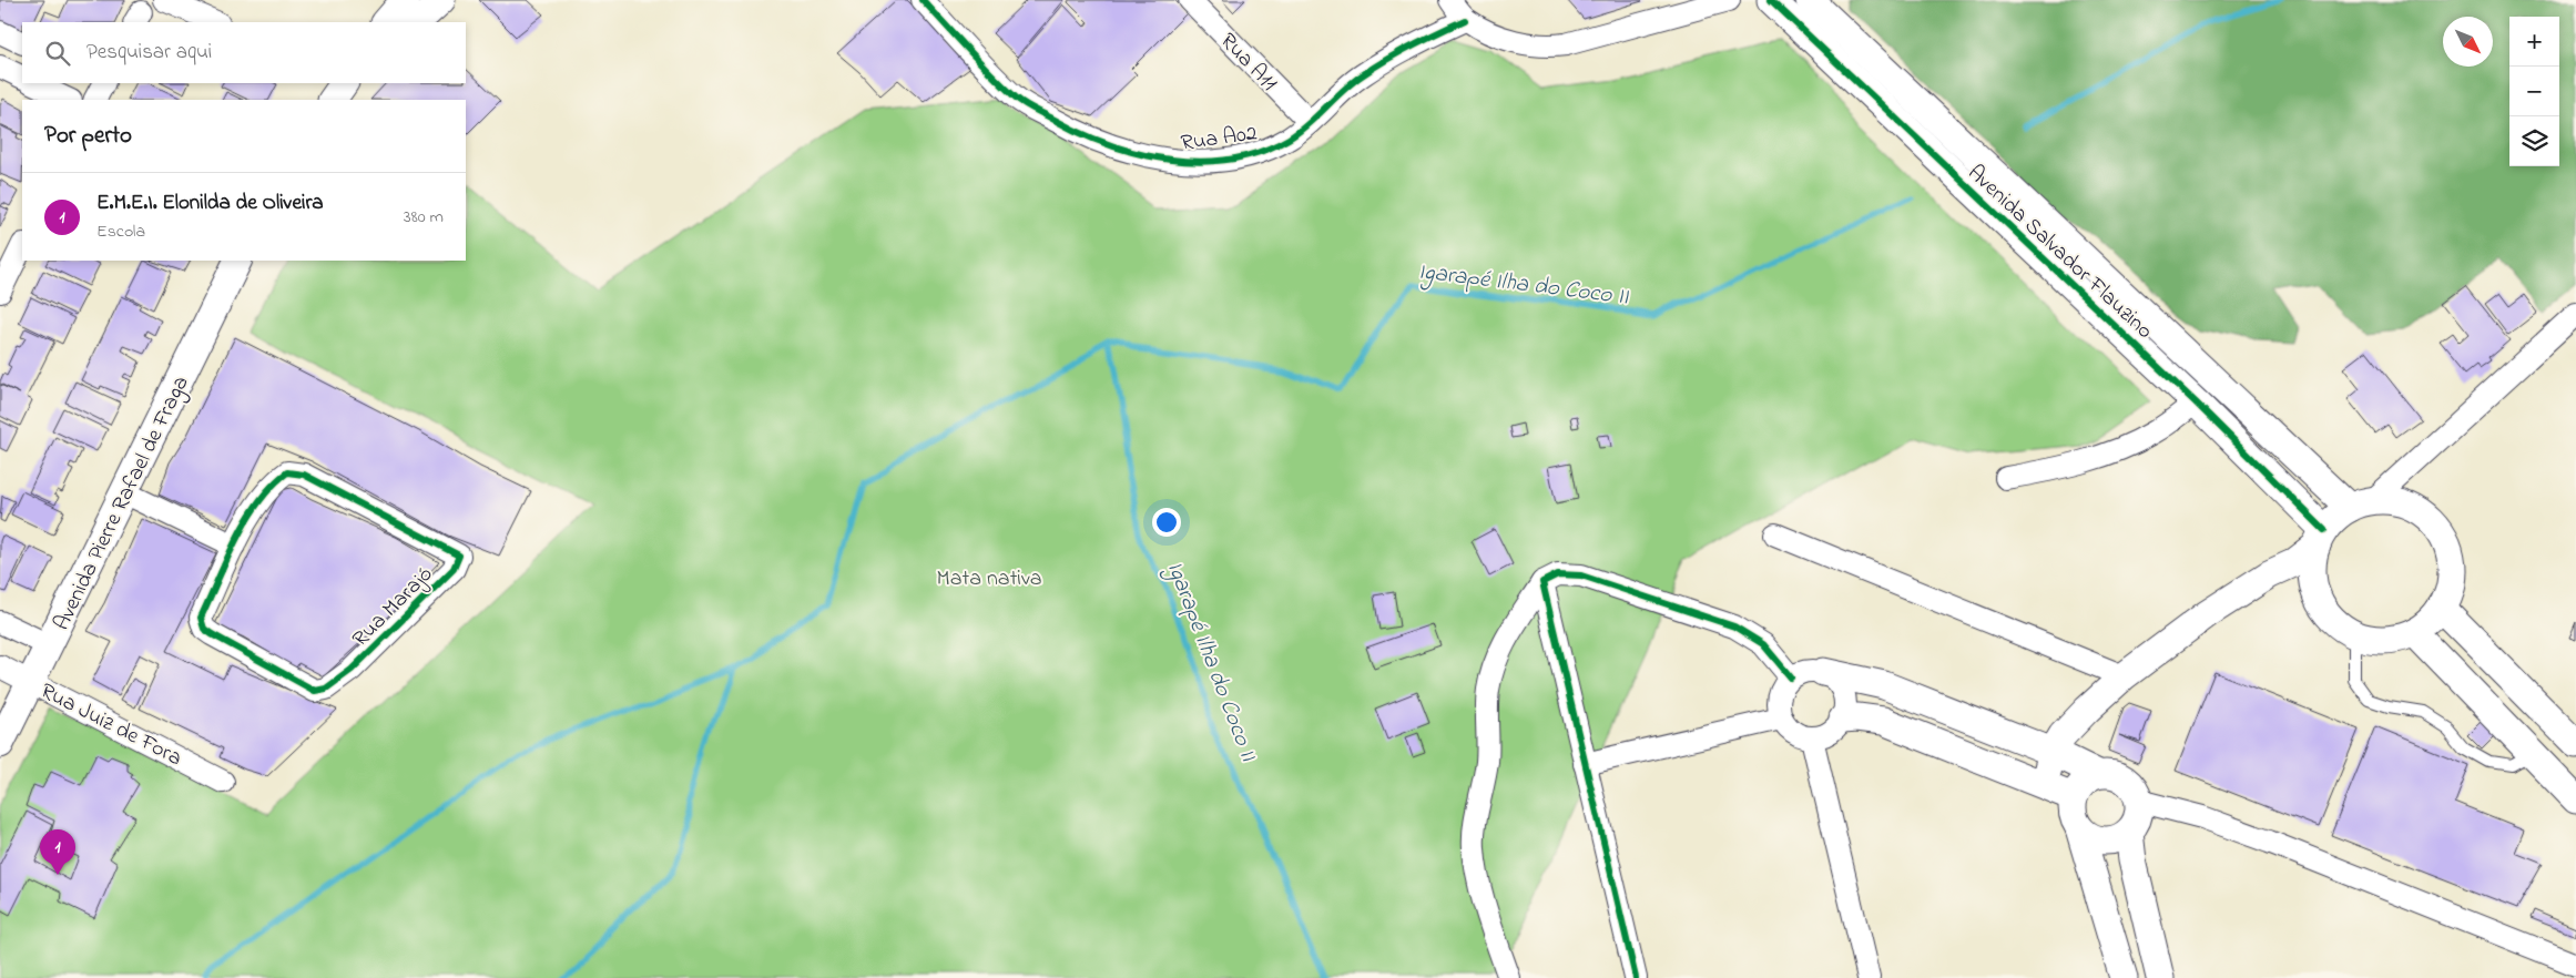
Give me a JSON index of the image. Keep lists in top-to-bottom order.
{
  "streets": {
    "street": [
      "Rua A11",
      "Rua A02",
      "Avenida Salvador Flauzino",
      "Avenida Pierre Rafael de Fraga",
      "Rua Marajó",
      "Rua Juiz de Fora"
    ]
  },
  "crossings": [
    ["Rua A11", "Rua A02"],
    ["Avenida Pierre Rafael de Fraga", "Rua Juiz de Fora"]
  ],
  "water": ["Igarapé Ilha do Coco II"],
  "parks": ["Mata nativa"],
  "north": "bottom right",
  "page": {
    "map_buttons": ["+", "−"],
    "search": "Pesquisar aqui",
    "heading": "Por perto",
    "list": [
      {
        "mark": "1",
        "name": "E.M.E.I. Elonilda de Oliveira",
        "note": "Escola",
        "value": "380 m"
      }
    ],
    "pins": "1"
  }
}
